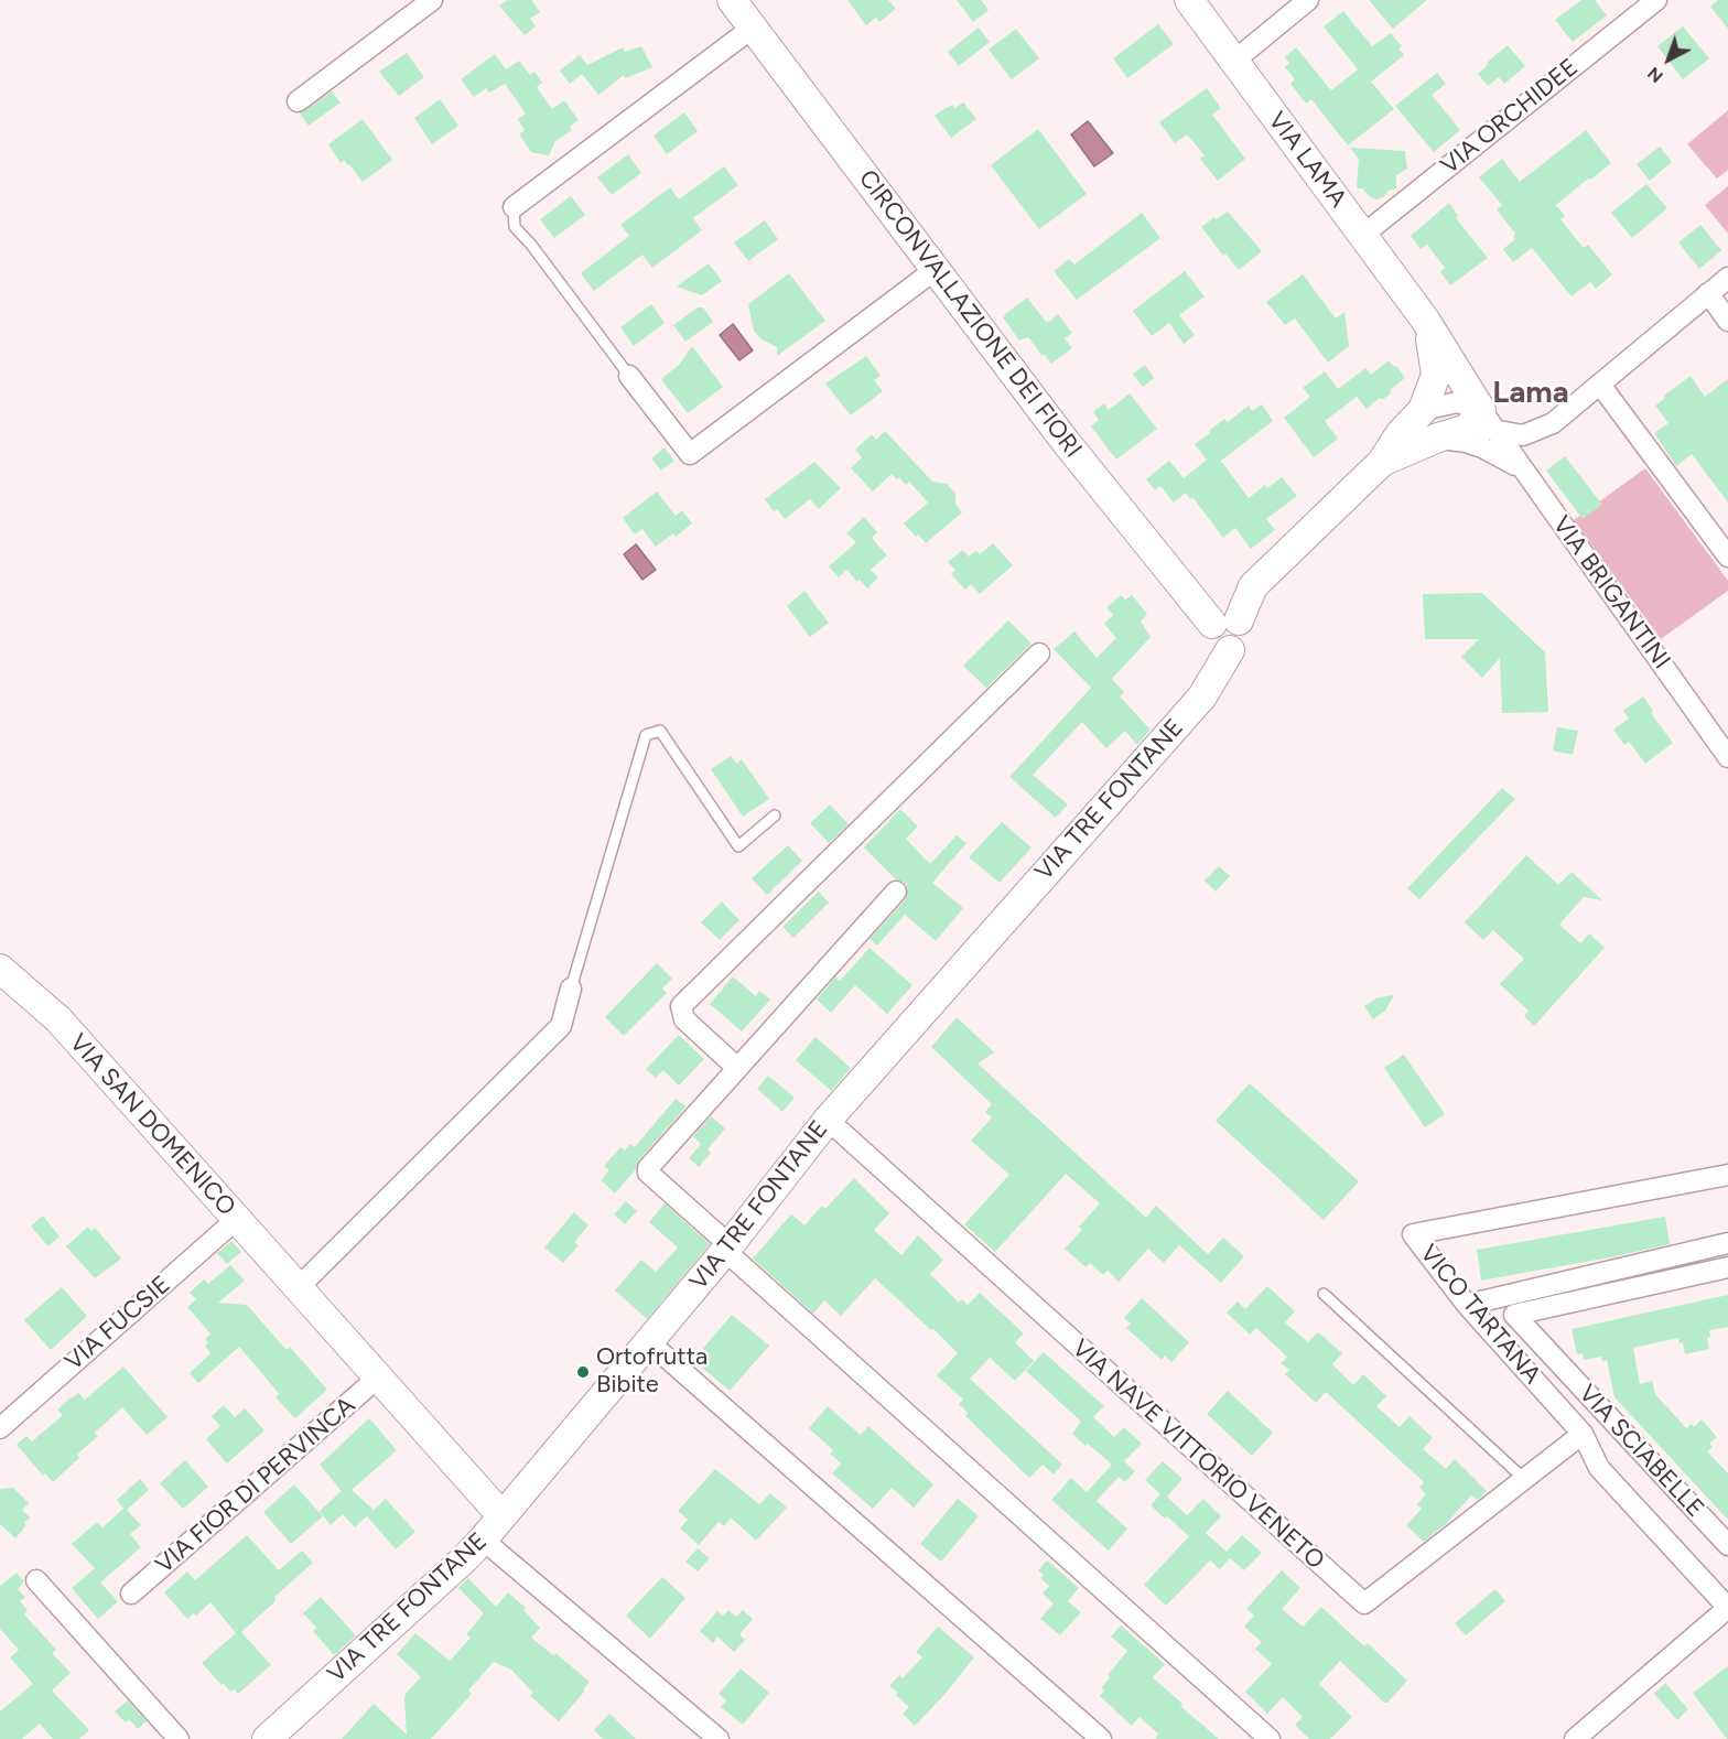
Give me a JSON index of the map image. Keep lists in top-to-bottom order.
{
  "streets": {
    "street": [
      "VIA ORCHIDEE",
      "VIA LAMA",
      "CIRCONVALLAZIONE DEI FIORI",
      "VIA BRIGANTINI",
      "VIA TRE FONTANE",
      "VIA SAN DOMENICO",
      "VICO TARTANA",
      "VIA FUCSIE",
      "VIA SCIABELLE",
      "VIA NAVE VITTORIO VENETO",
      "VIA FIOR DI PERVINCA"
    ]
  },
  "crossings": [
    ["VIA ORCHIDEE", "VIA LAMA"],
    ["VIA LAMA", "VIA BRIGANTINI"],
    ["CIRCONVALLAZIONE DEI FIORI", "VIA TRE FONTANE"],
    ["VIA TRE FONTANE", "VIA SAN DOMENICO"],
    ["VIA TRE FONTANE", "VIA NAVE VITTORIO VENETO"],
    ["VIA SAN DOMENICO", "VIA FUCSIE"],
    ["VIA SAN DOMENICO", "VIA FIOR DI PERVINCA"],
    ["VICO TARTANA", "VIA NAVE VITTORIO VENETO"]
  ],
  "districts": ["Lama"],
  "places": ["Ortofrutta Bibite"],
  "north": "bottom left"
}
